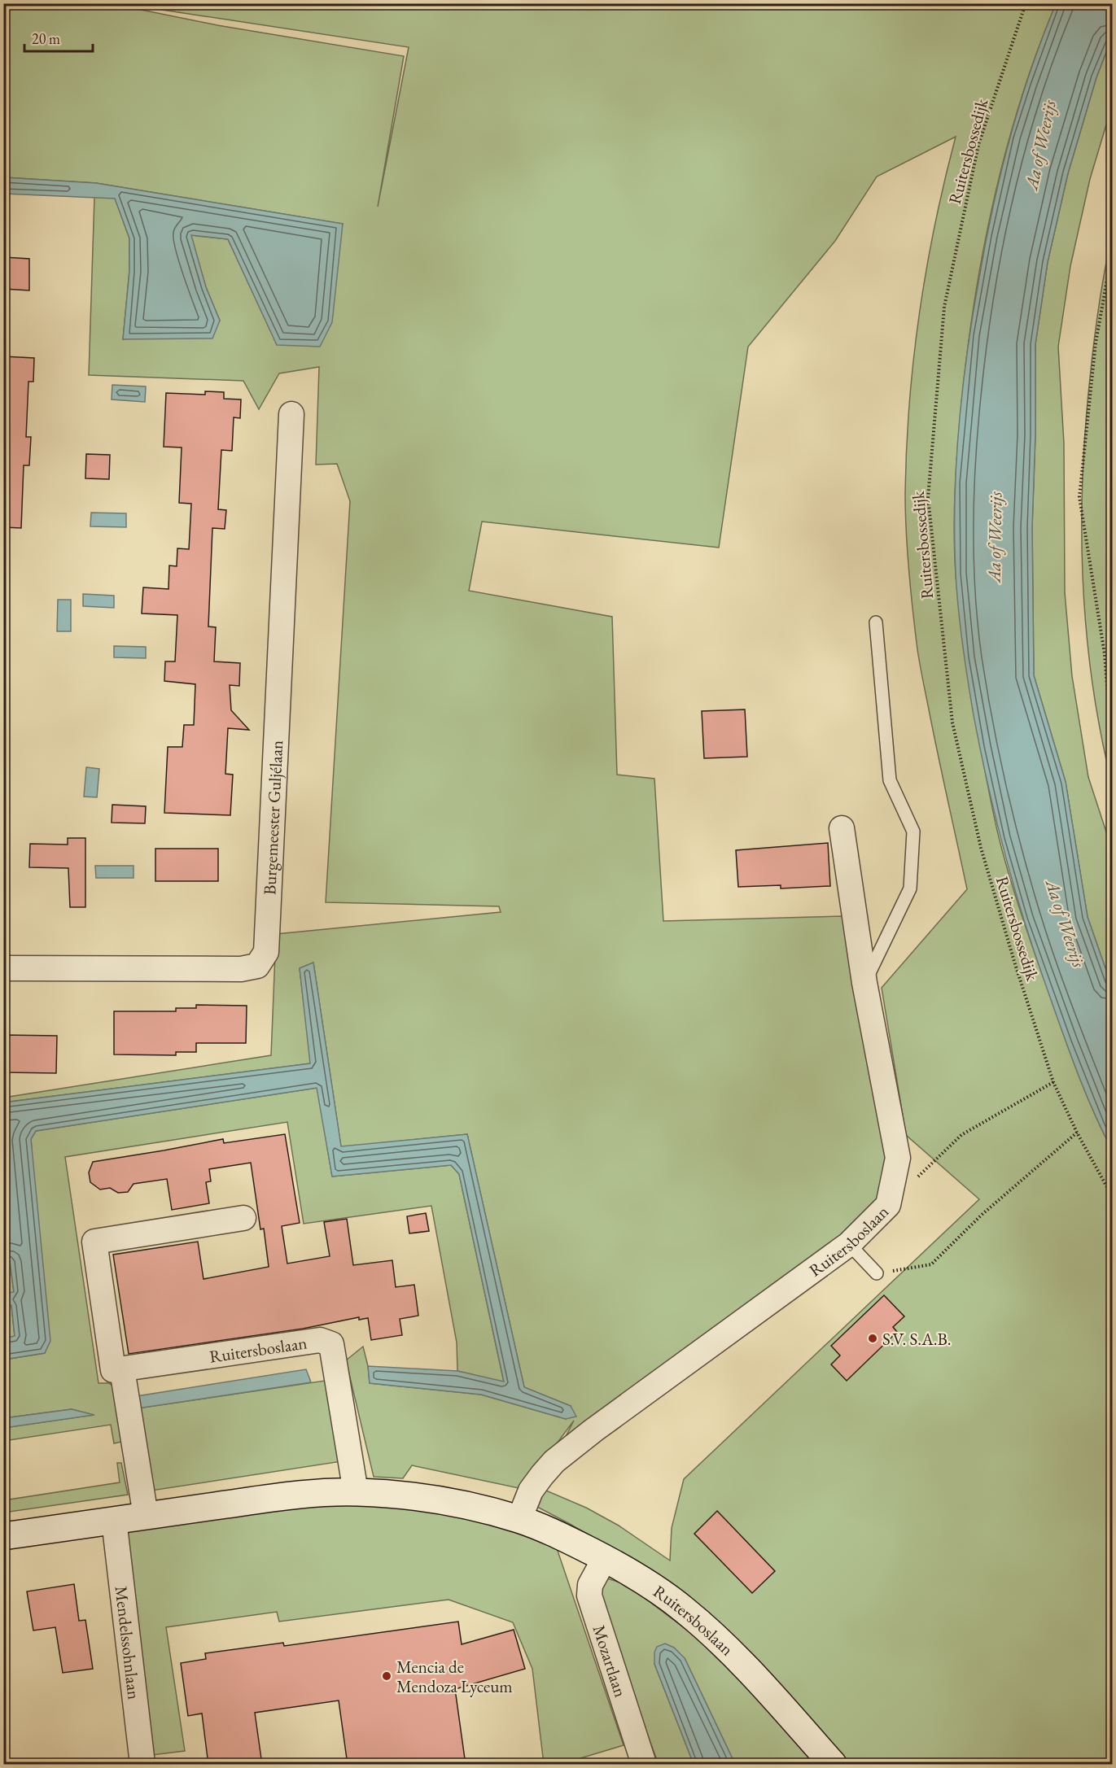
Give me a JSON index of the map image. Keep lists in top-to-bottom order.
{
  "streets": {
    "street": [
      "Burgemeester Guljélaan",
      "Ruitersboslaan",
      "Mendelssohnlaan",
      "Mozartlaan"
    ],
    "path": ["Ruitersbossedijk"]
  },
  "crossings": [
    ["Ruitersboslaan", "Mendelssohnlaan"],
    ["Ruitersboslaan", "Mozartlaan"]
  ],
  "water": ["Aa of Weerijs"],
  "places": ["S.V. S.A.B.", "Mencia de Mendoza Lyceum"],
  "scale_bar": "20 m"
}
